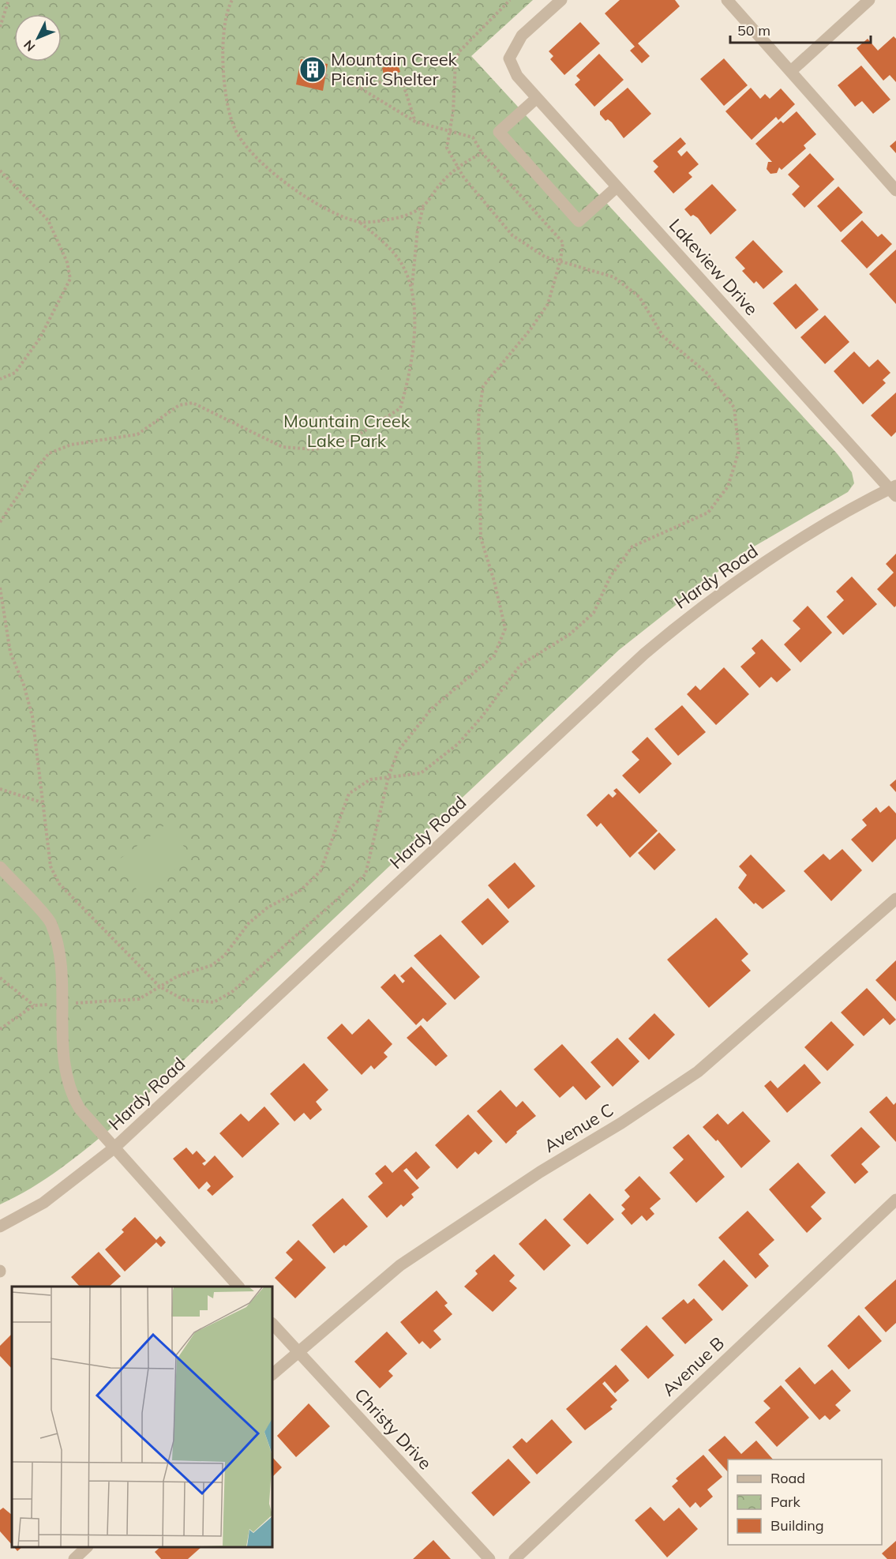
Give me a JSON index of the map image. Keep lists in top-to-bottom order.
{
  "streets": {
    "street": [
      "Lakeview Drive",
      "Hardy Road",
      "Avenue C",
      "Avenue B",
      "Christy Drive"
    ]
  },
  "crossings": [
    ["Lakeview Drive", "Hardy Road"],
    ["Avenue C", "Christy Drive"]
  ],
  "parks": ["Mountain Creek Lake Park"],
  "places": {
    "building": ["Mountain Creek Picnic Shelter"]
  },
  "legend": ["Road", "Park", "Building"],
  "scale_bar": "50 m",
  "north": "bottom left"
}
